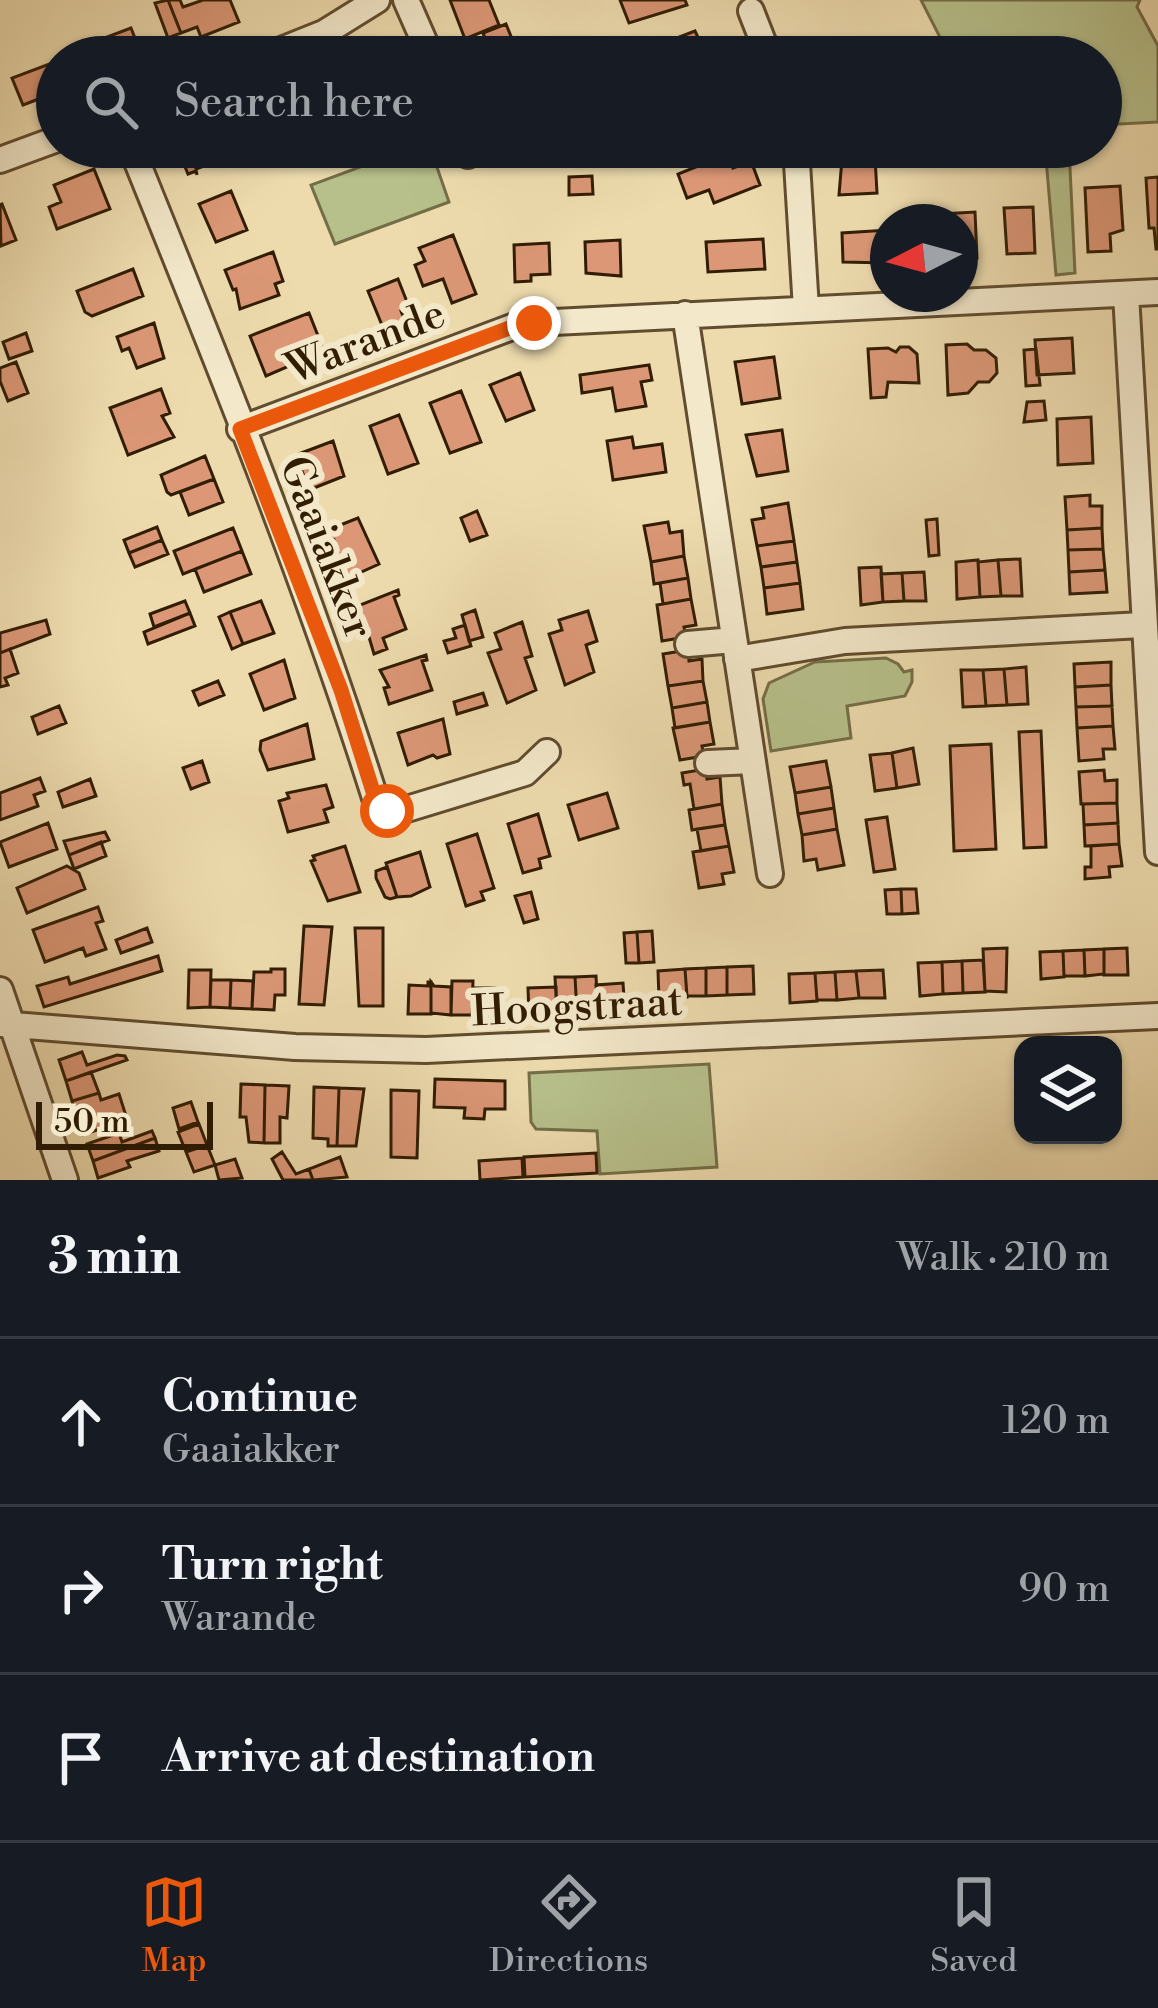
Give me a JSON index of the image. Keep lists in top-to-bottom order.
{
  "streets": {
    "street": ["Warande", "Gaaiakker", "Hoogstraat"]
  },
  "crossings": [
    ["Warande", "Gaaiakker"]
  ],
  "scale_bar": "50 m",
  "north": "left",
  "page": {
    "search": "Search here",
    "scale": "50 m",
    "heading": ["3 min", "Walk · 210 m"],
    "list": [
      ["Continue", "Gaaiakker", "120 m"],
      ["Turn right", "Warande", "90 m"],
      "Arrive at destination"
    ],
    "nav": ["Map", "Directions", "Saved"]
  }
}
